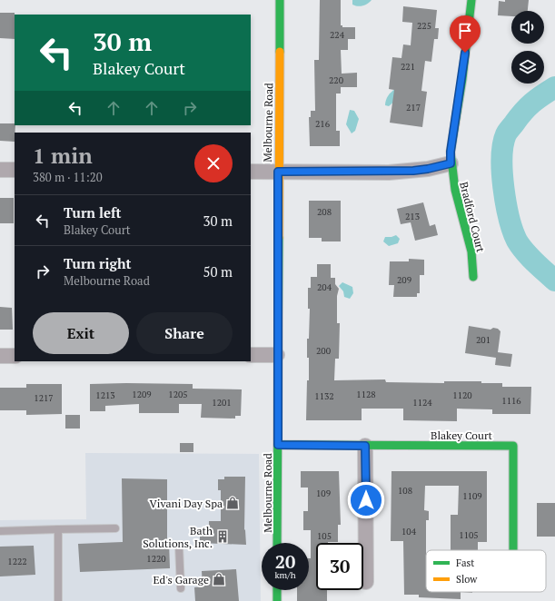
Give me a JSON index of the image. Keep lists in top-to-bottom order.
{
  "streets": {
    "street": ["Melbourne Road", "Bradford Court", "Blakey Court"]
  },
  "crossings": [
    ["Melbourne Road", "Blakey Court"]
  ],
  "places": {
    "shop": ["Vivani Day Spa", "Ed's Garage"],
    "building": ["Bath Solutions, Inc."]
  },
  "house_numbers": [
    "225",
    "224",
    "221",
    "220",
    "217",
    "216",
    "208",
    "213",
    "209",
    "204",
    "201",
    "200",
    "1209",
    "1205",
    "1128",
    "1213",
    "1120",
    "1132",
    "1217",
    "1116",
    "1201",
    "1124",
    "108",
    "109",
    "1109",
    "104",
    "1105",
    "105",
    "1220",
    "1222"
  ],
  "legend": ["Fast", "Slow"],
  "page": {
    "turn": ["30 m", "Blakey Court"],
    "heading": ["1 min", "380 m · 11:20"],
    "list": [
      {
        "name": "Turn left",
        "note": "Blakey Court",
        "value": "30 m"
      },
      {
        "name": "Turn right",
        "note": "Melbourne Road",
        "value": "50 m"
      }
    ],
    "buttons": ["Exit", "Share"],
    "speed": "20 km/h",
    "limit": "30"
  }
}
